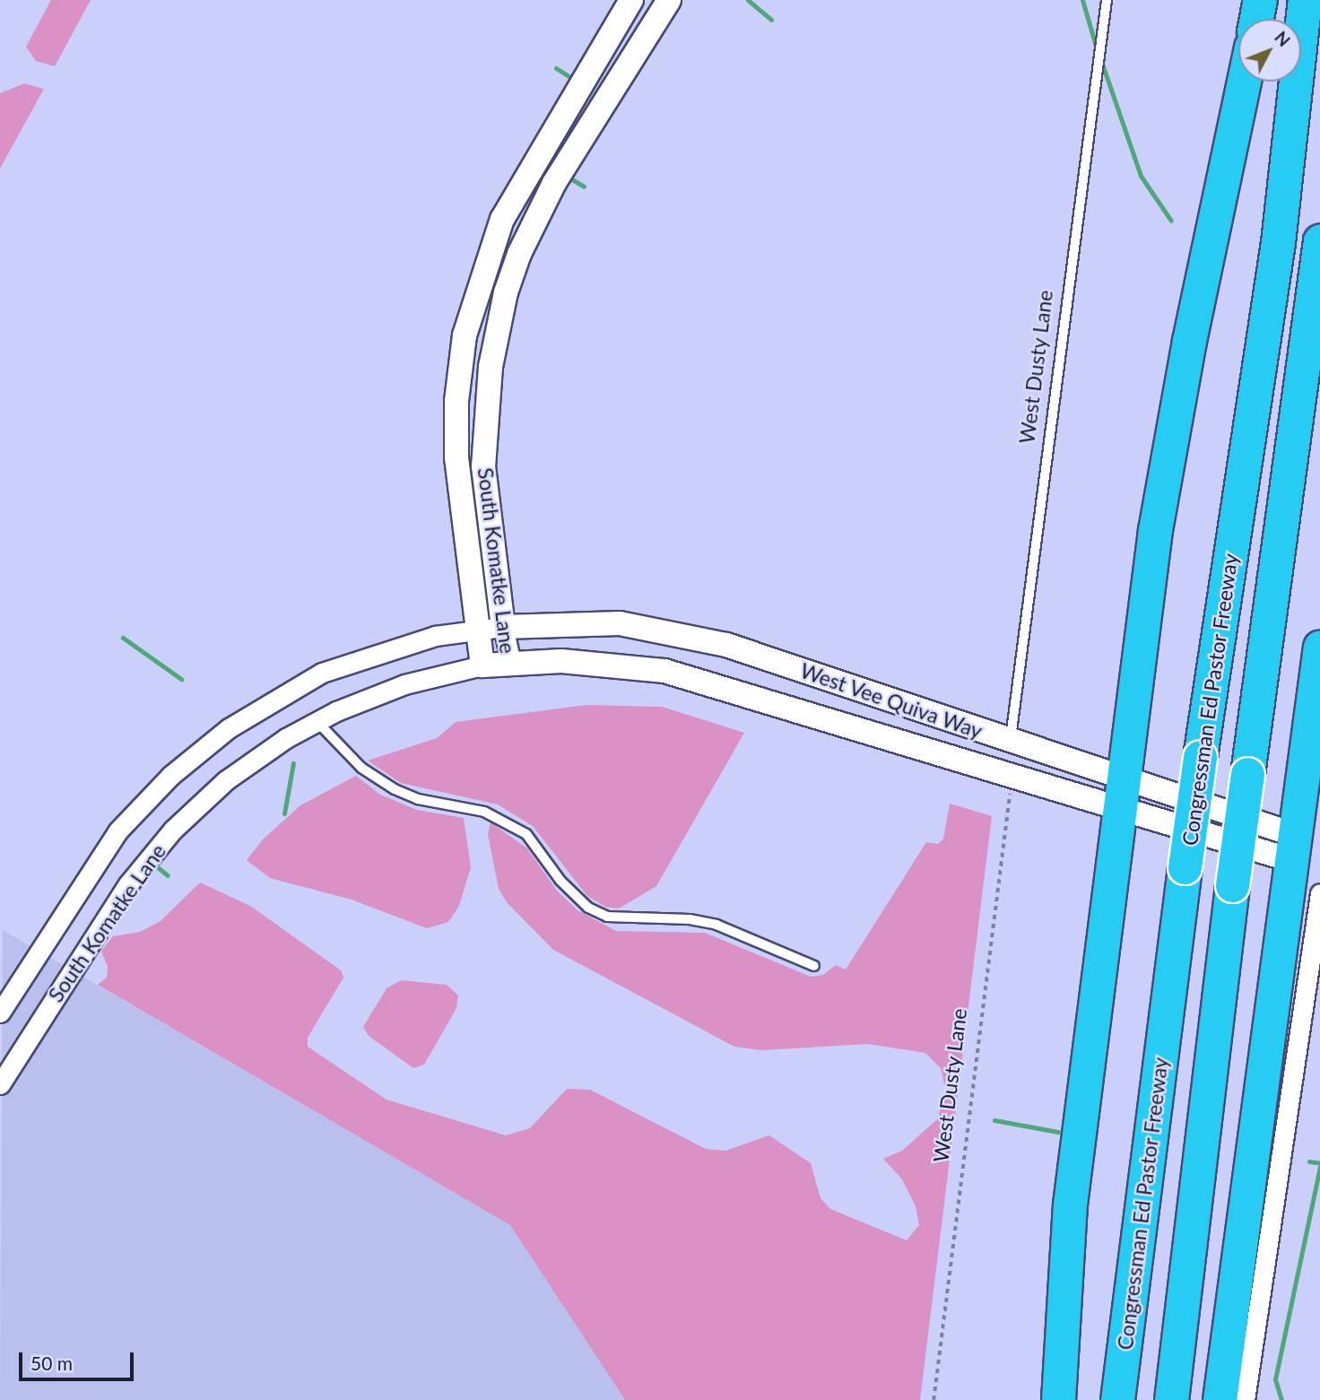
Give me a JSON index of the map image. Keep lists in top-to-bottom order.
{
  "streets": {
    "highway": ["Congressman Ed Pastor Freeway"],
    "street": ["South Komatke Lane", "West Vee Quiva Way"],
    "lane": ["West Dusty Lane"]
  },
  "crossings": [
    ["West Dusty Lane", "West Vee Quiva Way"],
    ["South Komatke Lane", "West Vee Quiva Way"]
  ],
  "scale_bar": "50 m",
  "north": "top right"
}
